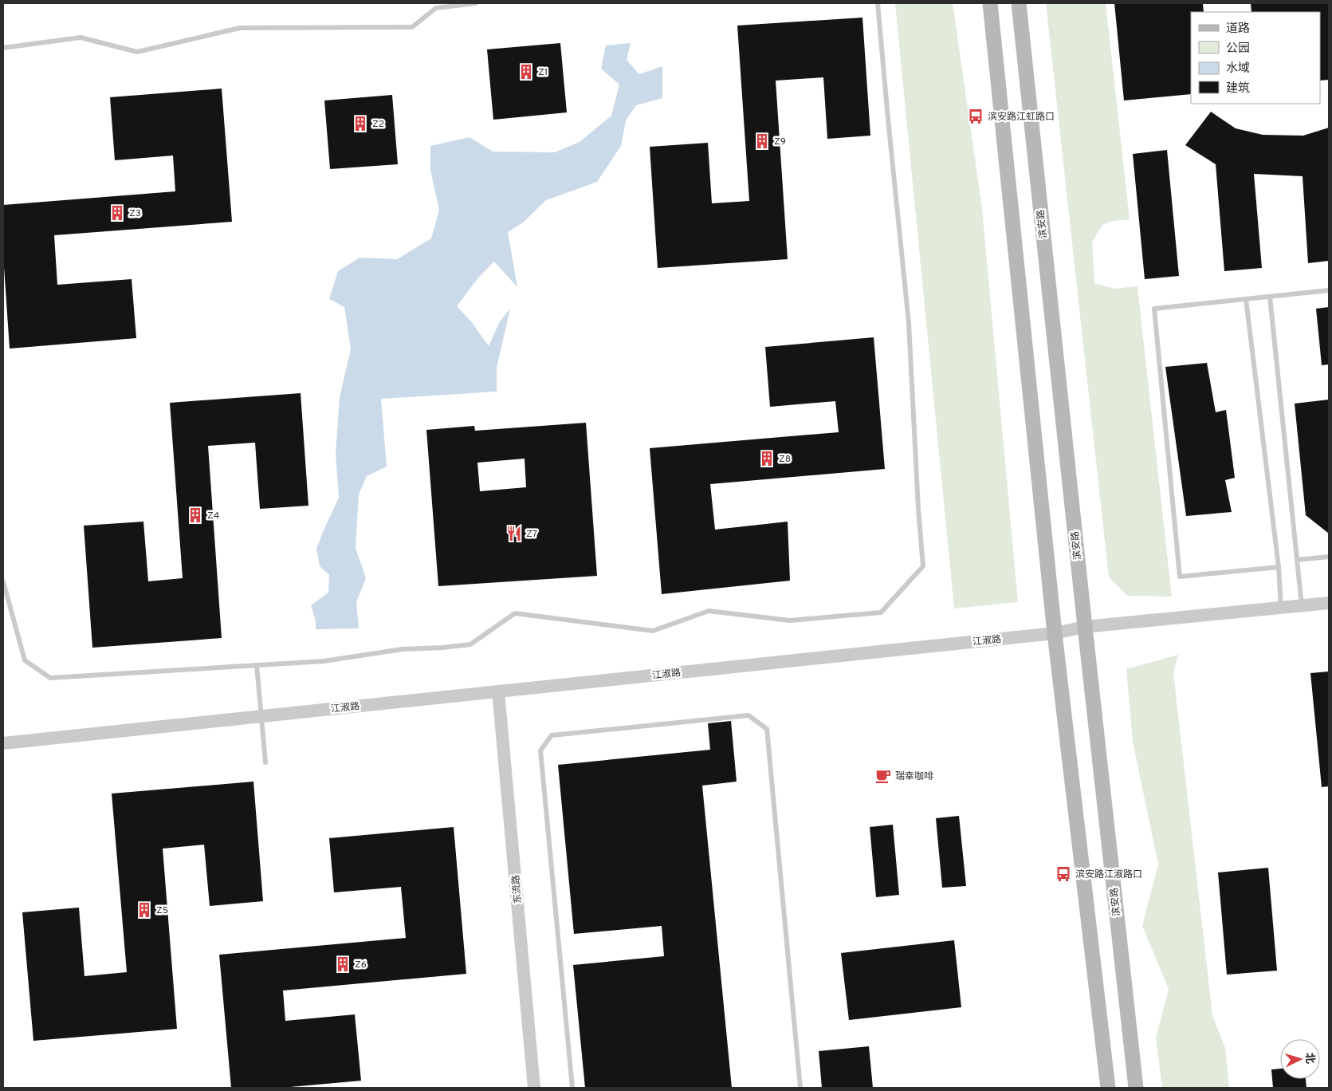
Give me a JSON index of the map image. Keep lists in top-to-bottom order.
{
  "streets": {
    "main road": ["滨安路"],
    "street": ["江淑路", "东流路"]
  },
  "crossings": [
    ["滨安路", "江淑路"],
    ["江淑路", "东流路"]
  ],
  "places": {
    "building": [
      "Z1",
      "Z2",
      "Z9",
      "Z3",
      "Z8",
      "Z4",
      "Z5",
      "Z6"
    ],
    "bus stop": ["滨安路江虹路口", "滨安路江淑路口"],
    "restaurant": ["Z7"],
    "cafe": ["瑞幸咖啡"]
  },
  "legend": [
    "道路",
    "公园",
    "水域",
    "建筑"
  ],
  "north": "right"
}
